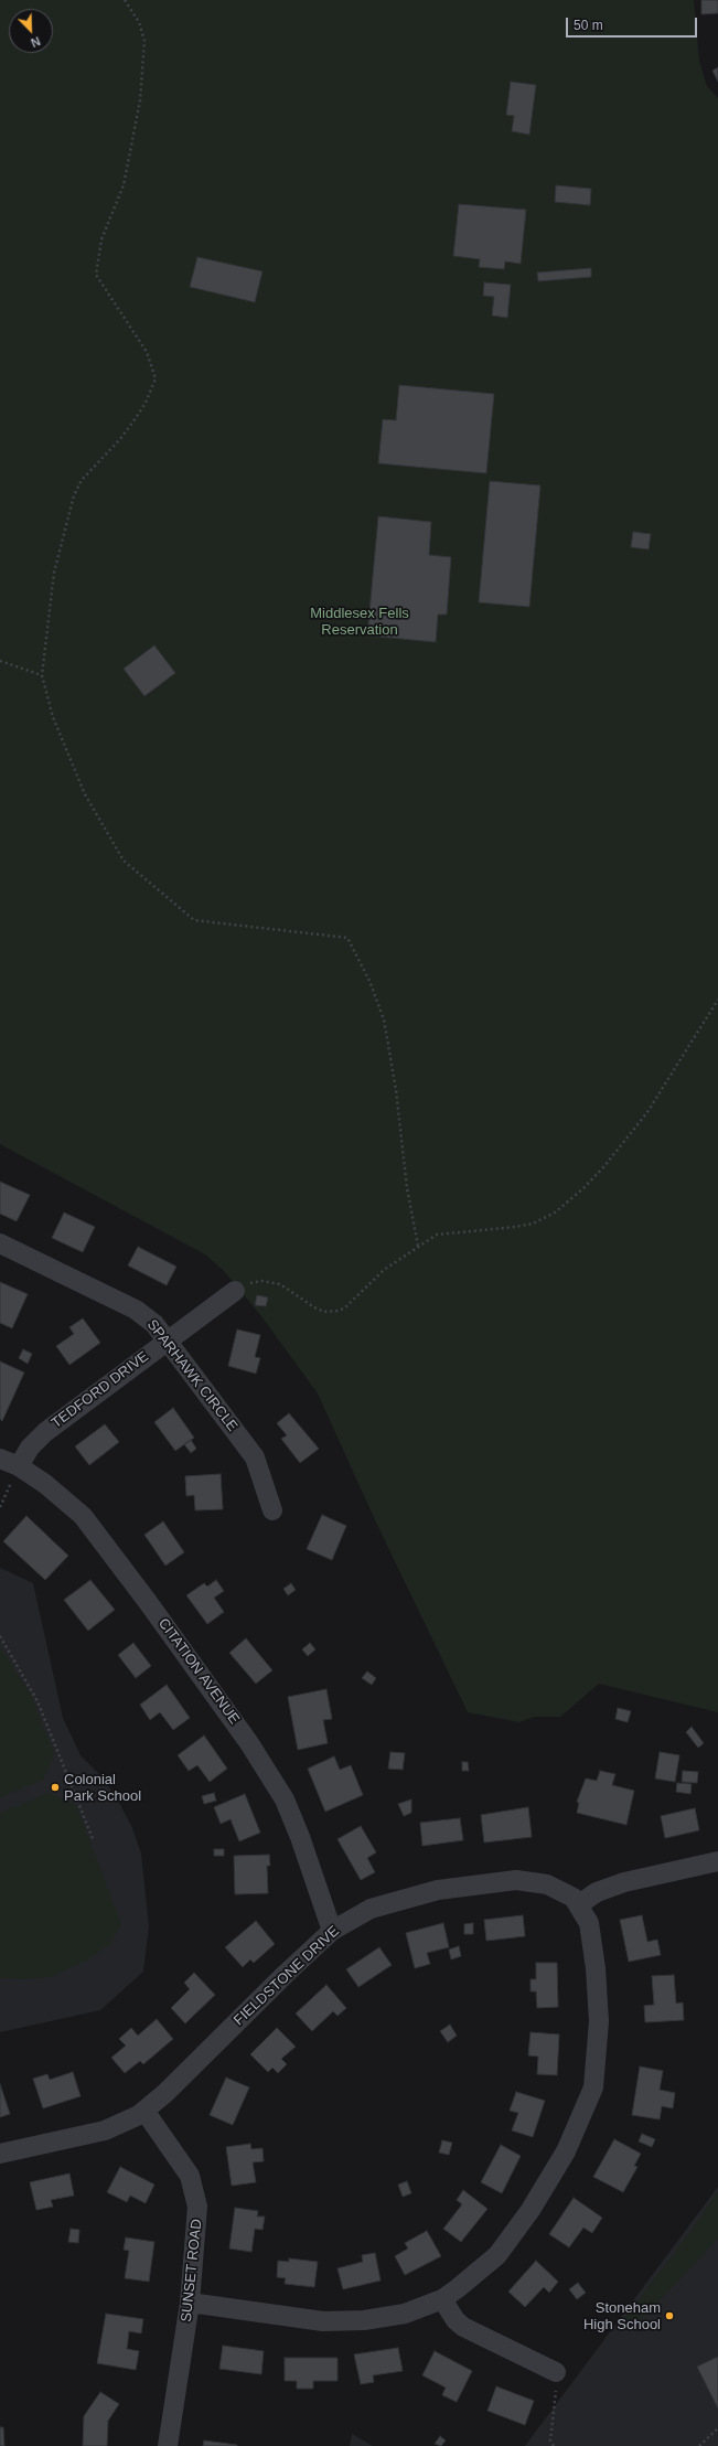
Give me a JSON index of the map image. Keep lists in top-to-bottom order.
{
  "streets": {
    "street": [
      "SPARHAWK CIRCLE",
      "TEDFORD DRIVE",
      "CITATION AVENUE",
      "FIELDSTONE DRIVE",
      "SUNSET ROAD"
    ]
  },
  "crossings": [
    ["SPARHAWK CIRCLE", "TEDFORD DRIVE"],
    ["TEDFORD DRIVE", "CITATION AVENUE"],
    ["CITATION AVENUE", "FIELDSTONE DRIVE"],
    ["FIELDSTONE DRIVE", "SUNSET ROAD"]
  ],
  "parks": ["Middlesex Fells Reservation"],
  "places": ["Colonial Park School", "Stoneham High School"],
  "scale_bar": "50 m",
  "north": "bottom right"
}
